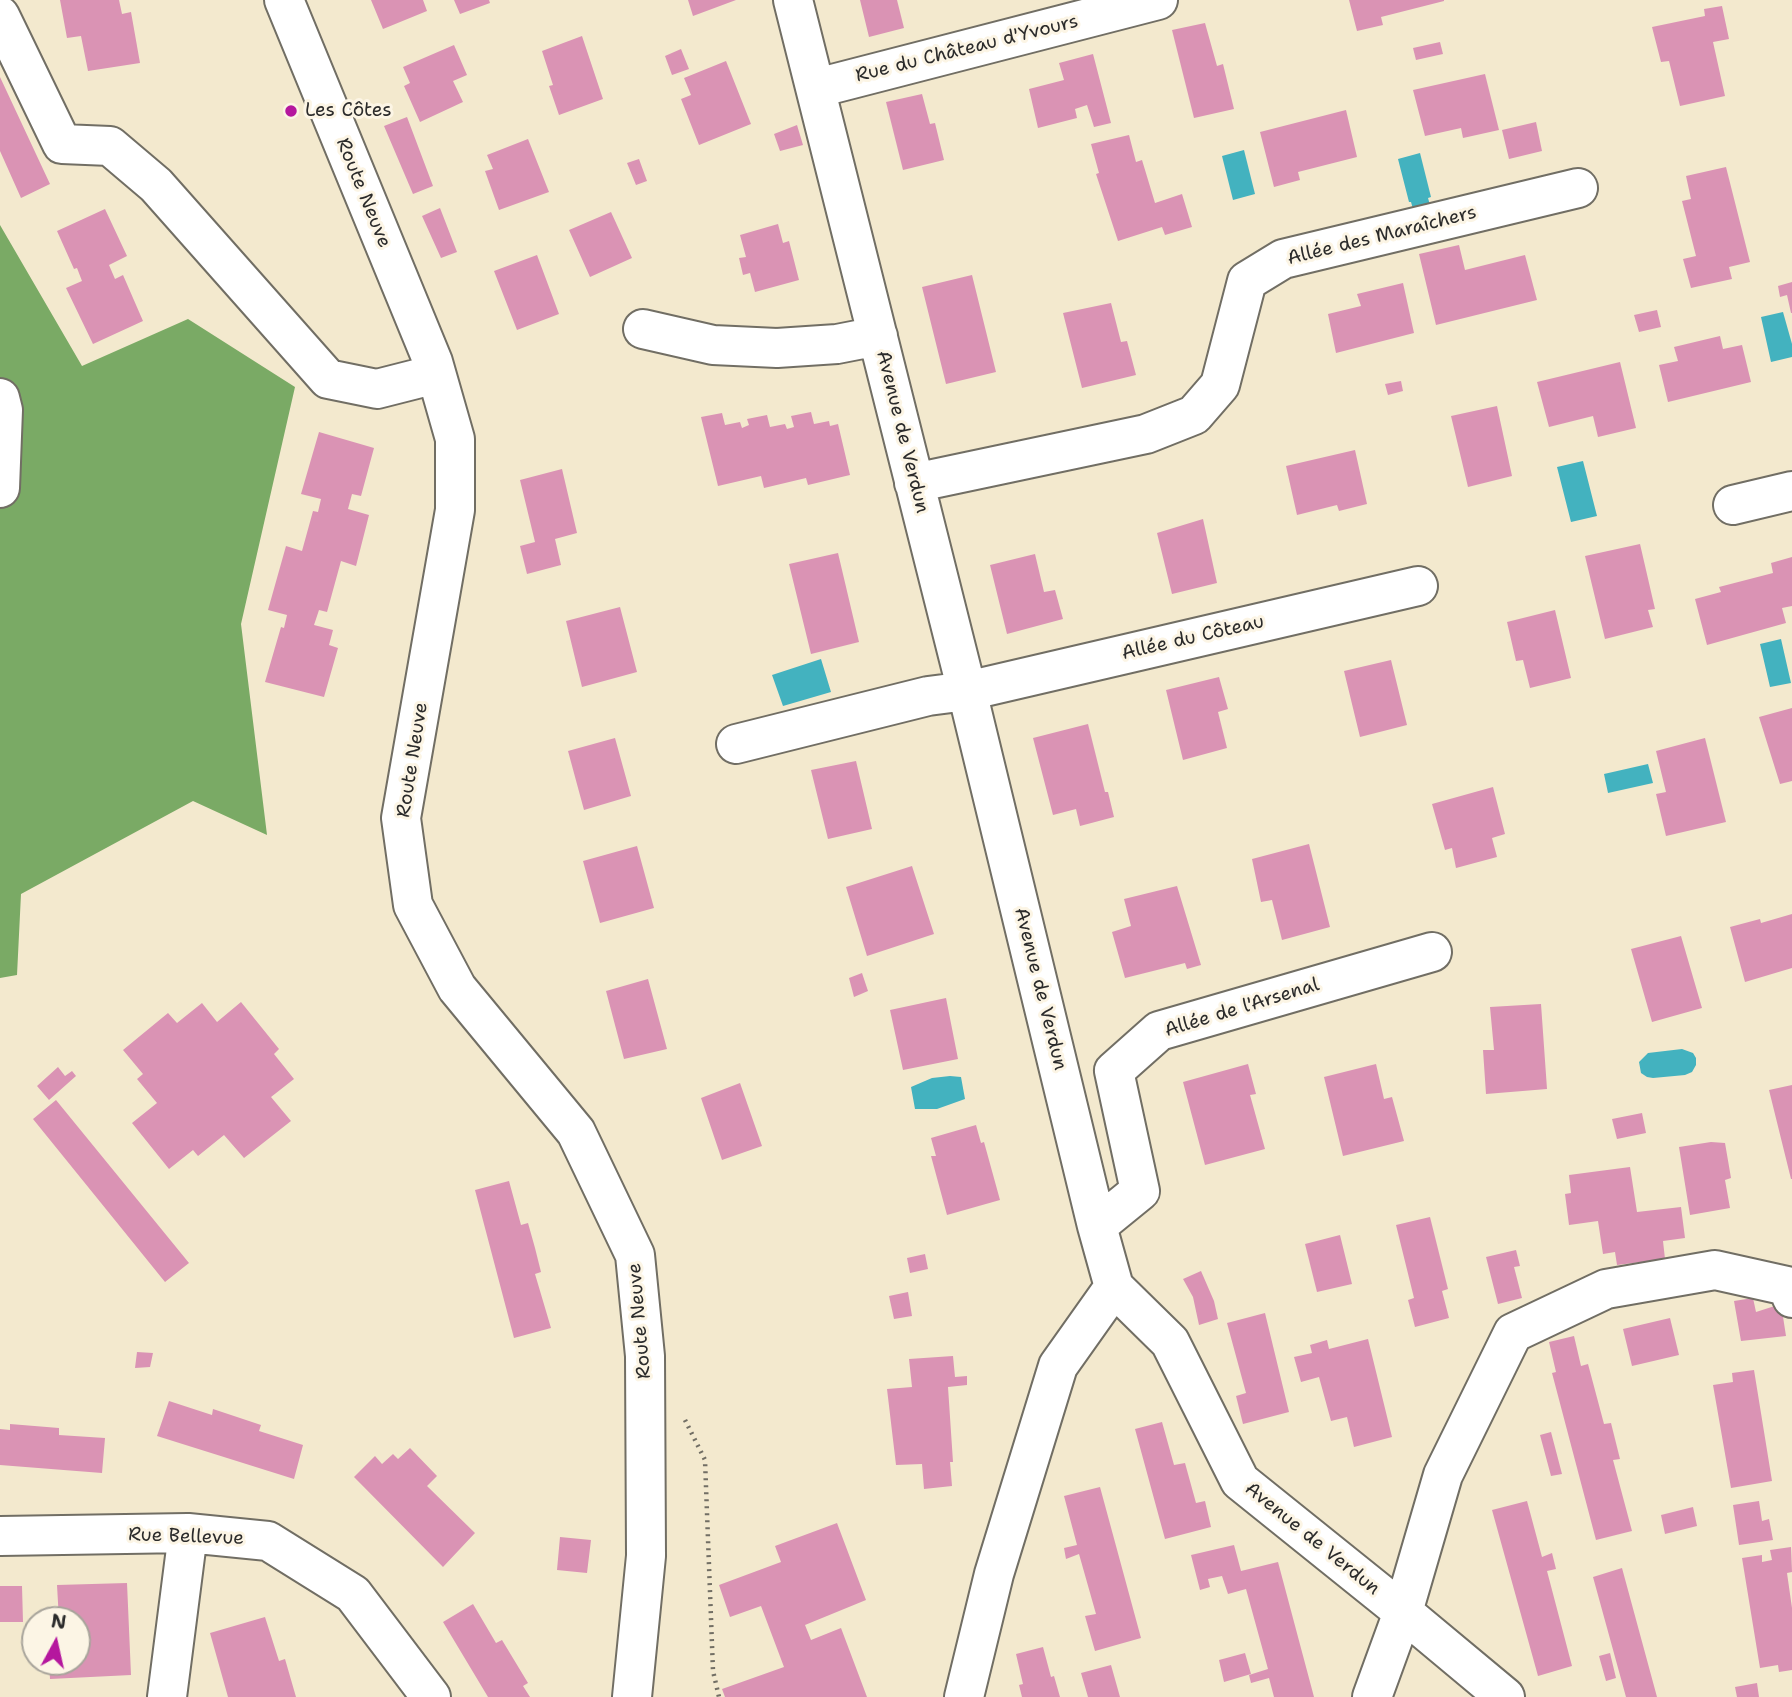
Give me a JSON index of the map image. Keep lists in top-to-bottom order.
{
  "streets": {
    "street": [
      "Rue du Château d'Yvours",
      "Route Neuve",
      "Allée des Maraîchers",
      "Avenue de Verdun",
      "Allée du Côteau",
      "Allée de l'Arsenal",
      "Rue Bellevue"
    ]
  },
  "crossings": [
    ["Rue du Château d'Yvours", "Avenue de Verdun"],
    ["Allée des Maraîchers", "Avenue de Verdun"],
    ["Avenue de Verdun", "Allée du Côteau"],
    ["Avenue de Verdun", "Allée de l'Arsenal"]
  ],
  "places": ["Les Côtes"],
  "north": "top"
}
